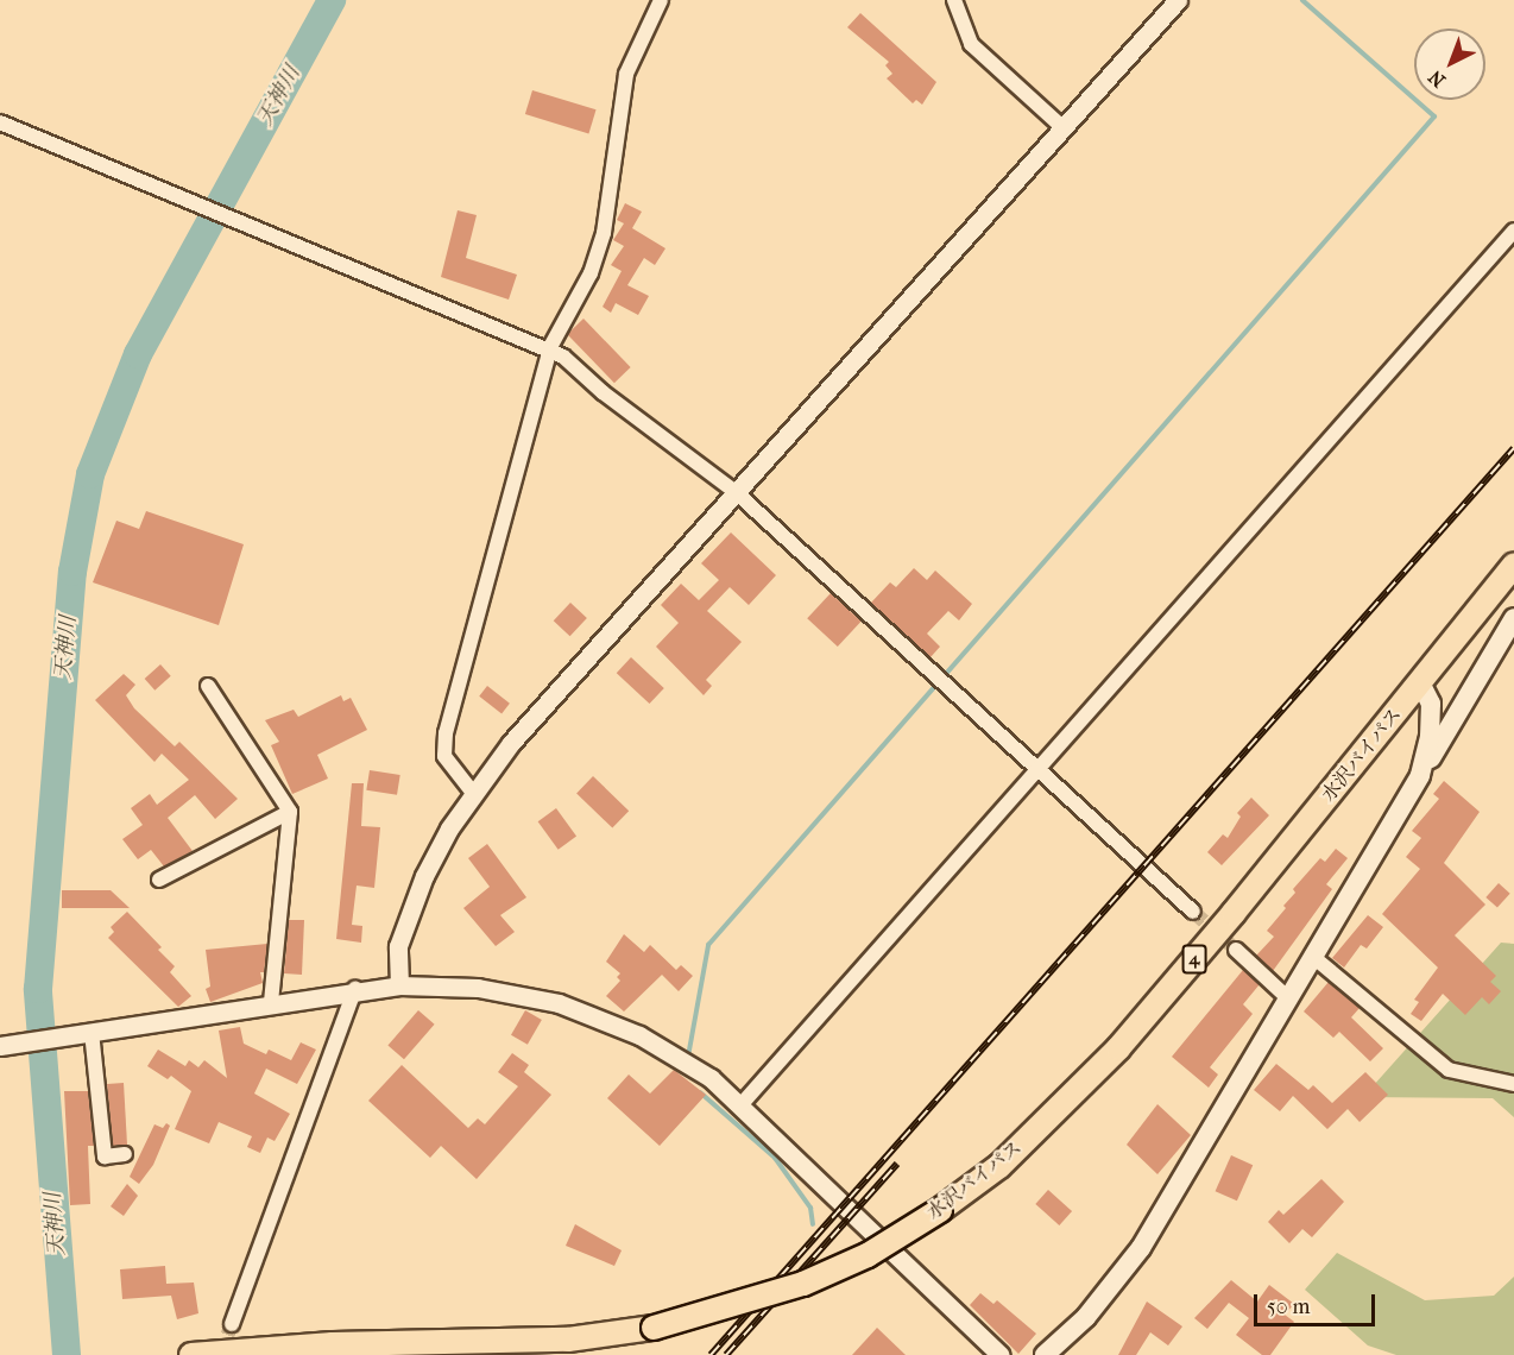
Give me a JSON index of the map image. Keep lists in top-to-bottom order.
{
  "streets": {
    "highway": ["水沢バイパス", "4"]
  },
  "water": ["天神川"],
  "scale_bar": "50 m",
  "north": "bottom left"
}
